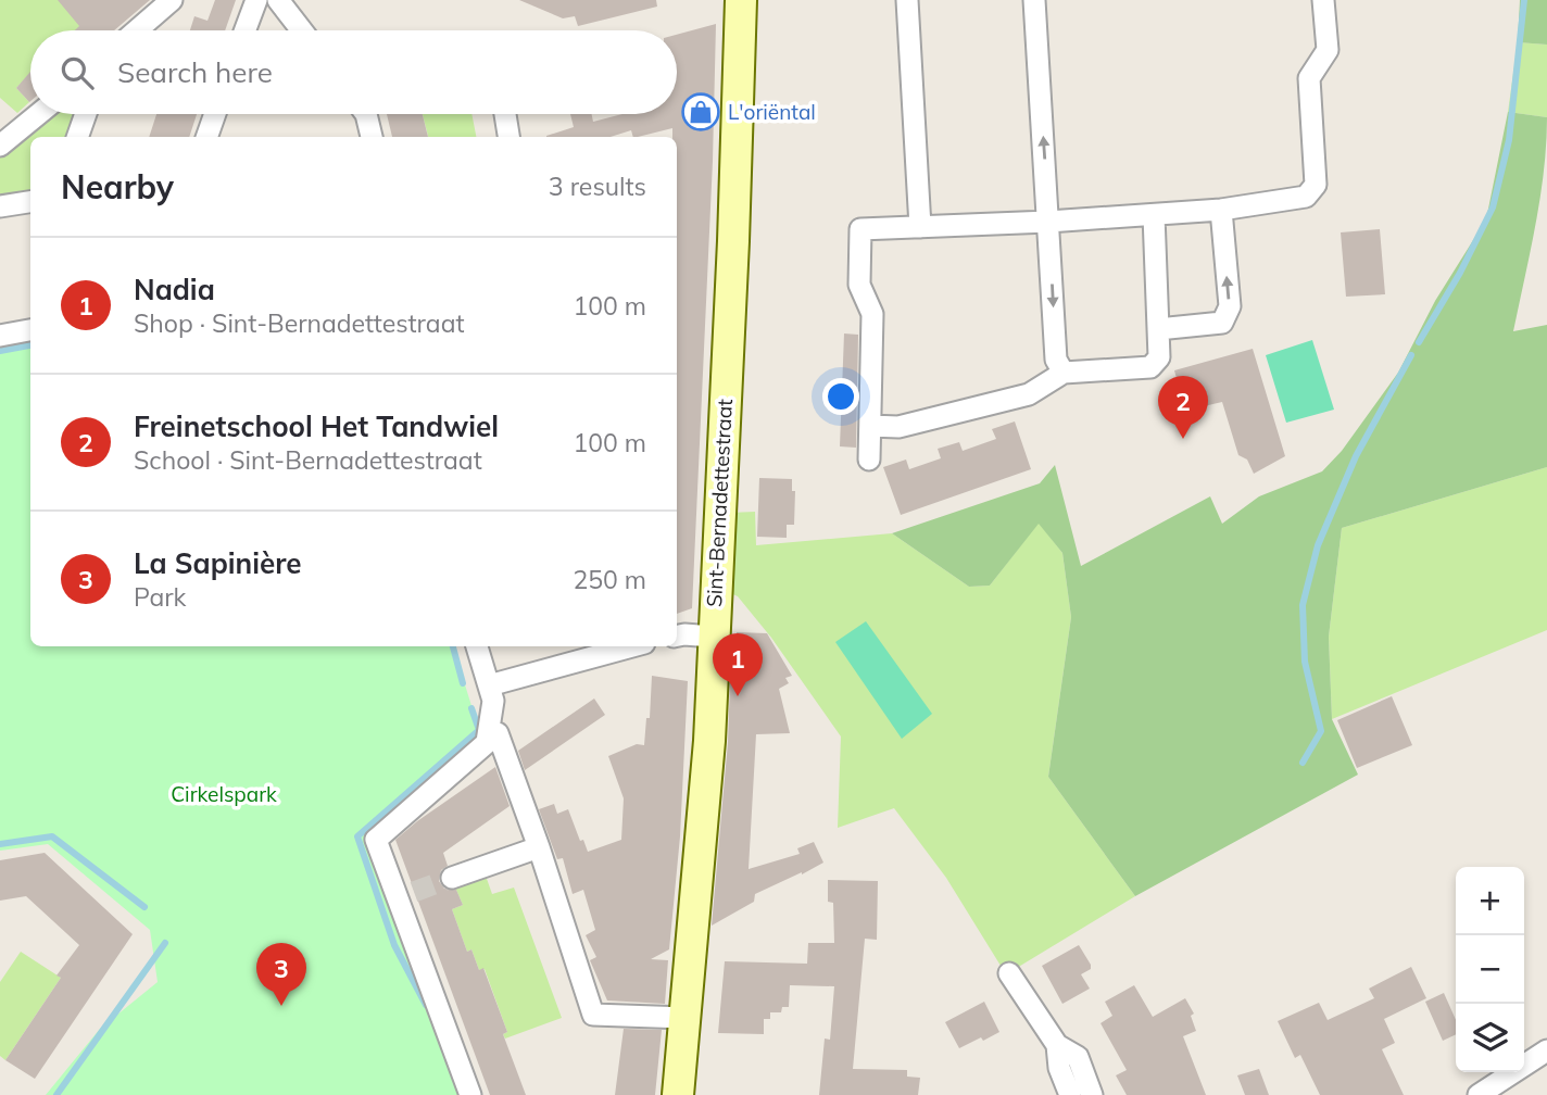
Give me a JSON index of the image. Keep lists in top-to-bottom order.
{
  "streets": {
    "street": ["Sint-Bernadettestraat"]
  },
  "parks": ["Cirkelspark"],
  "places": {
    "shop": ["L'oriëntal"]
  },
  "page": {
    "search": "Search here",
    "heading": ["Nearby", "3 results"],
    "list": [
      {
        "mark": "1",
        "name": "Nadia",
        "note": "Shop · Sint-Bernadettestraat",
        "value": "100 m"
      },
      {
        "mark": "2",
        "name": "Freinetschool Het Tandwiel",
        "note": "School · Sint-Bernadettestraat",
        "value": "100 m"
      },
      {
        "mark": "3",
        "name": "La Sapinière",
        "note": "Park",
        "value": "250 m"
      }
    ],
    "pins": ["2", "1", "3"],
    "map_buttons": ["+", "−"]
  }
}
